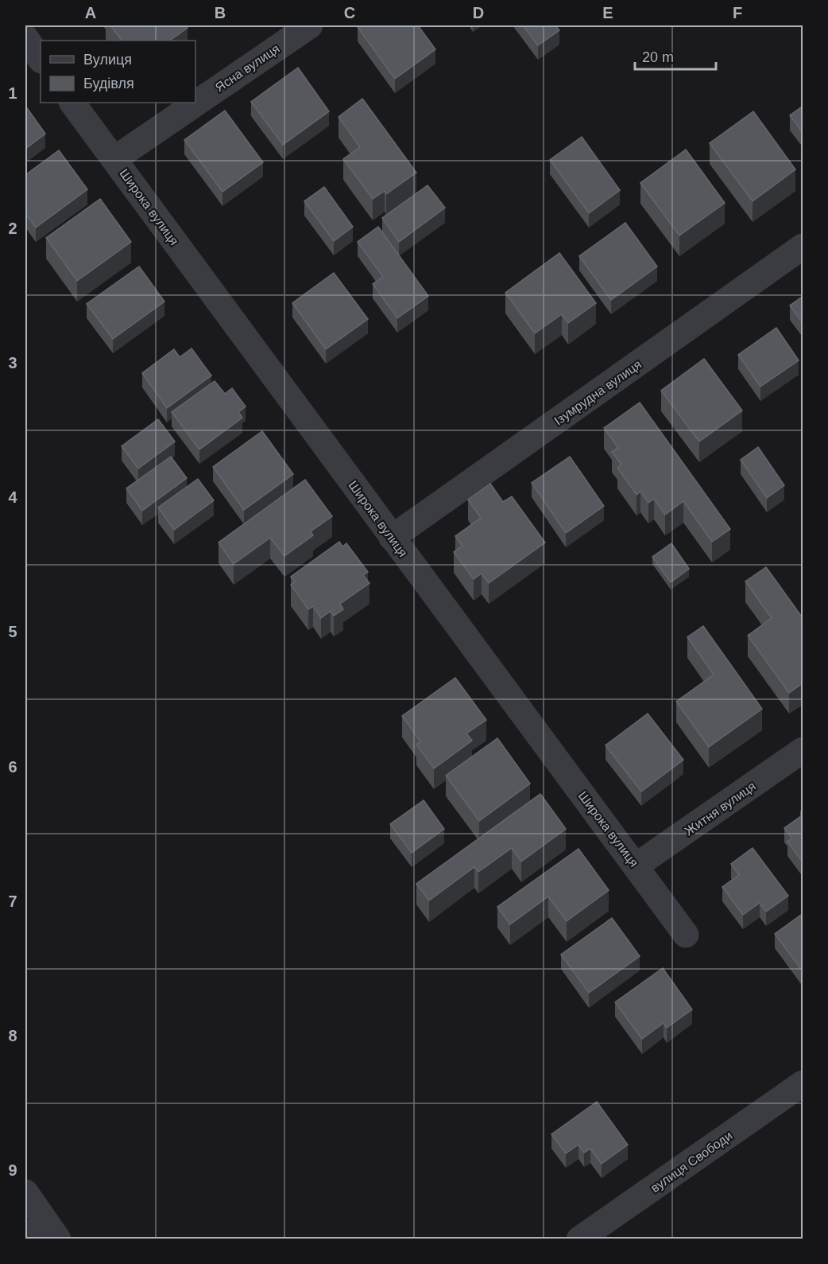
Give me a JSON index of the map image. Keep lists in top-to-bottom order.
{
  "streets": {
    "street": [
      "Ясна вулиця",
      "Широка вулиця",
      "Ізумрудна вулиця",
      "Житня вулиця",
      "вулиця Свободи"
    ]
  },
  "crossings": [
    ["Ясна вулиця", "Широка вулиця"],
    ["Широка вулиця", "Ізумрудна вулиця"],
    ["Широка вулиця", "Житня вулиця"]
  ],
  "legend": ["Вулиця", "Будівля"],
  "scale_bar": "20 m",
  "grid": {
    "columns": [
      "A",
      "B",
      "C",
      "D",
      "E",
      "F"
    ],
    "rows": [
      "1",
      "2",
      "3",
      "4",
      "5",
      "6",
      "7",
      "8",
      "9"
    ]
  }
}
